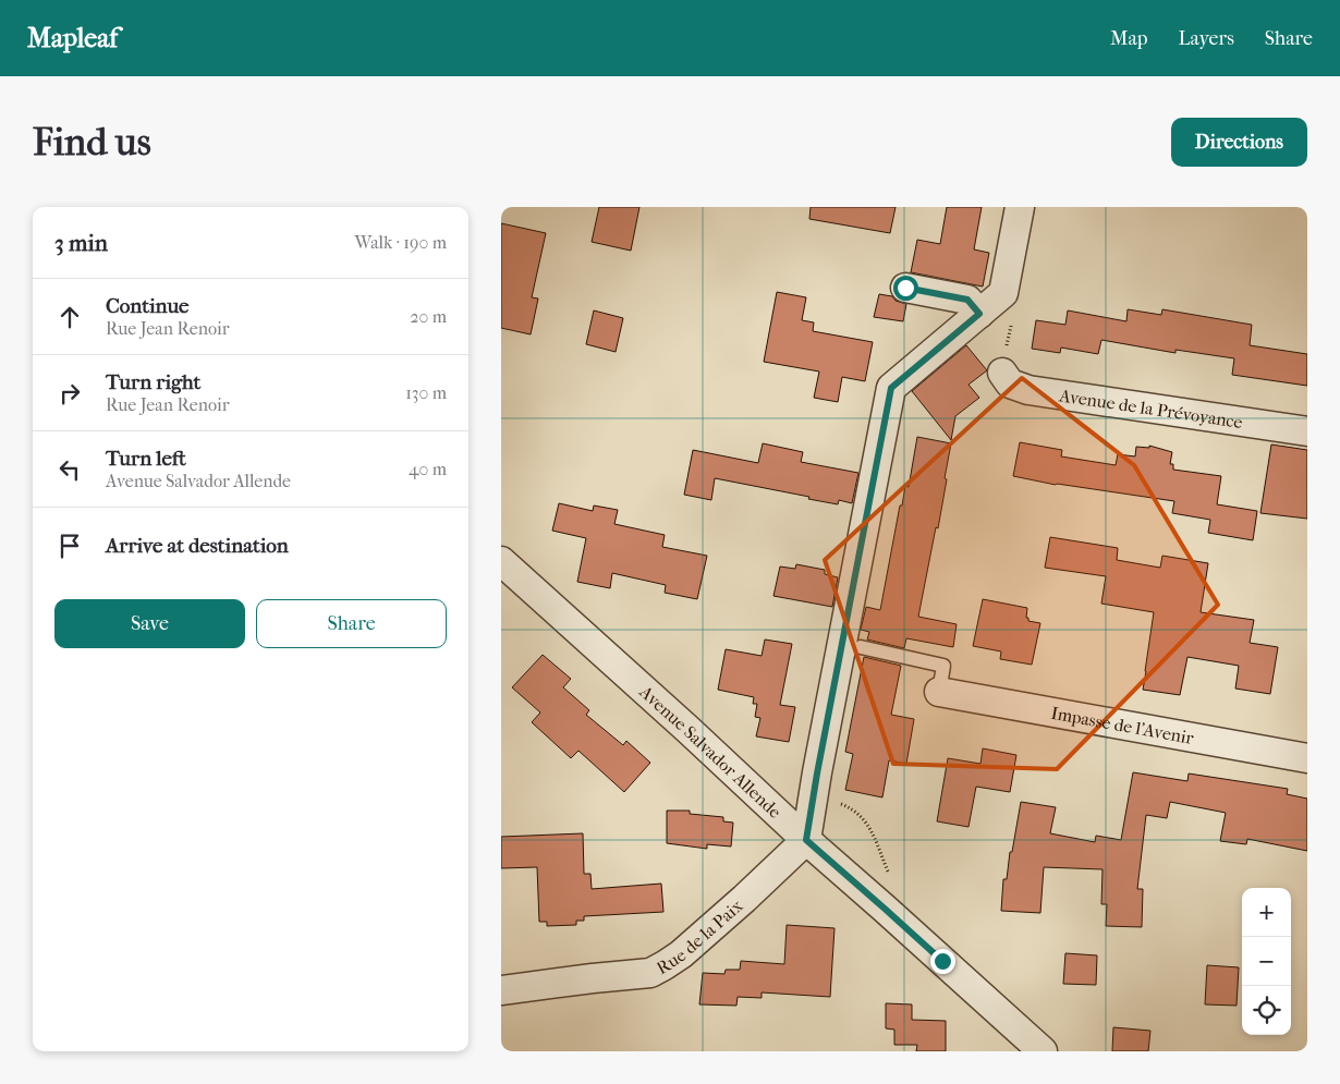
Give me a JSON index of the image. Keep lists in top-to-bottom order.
{
  "streets": {
    "street": [
      "Avenue de la Prévoyance",
      "Impasse de l'Avenir",
      "Avenue Salvador Allende",
      "Rue de la Paix"
    ]
  },
  "crossings": [
    ["Avenue Salvador Allende", "Rue de la Paix"]
  ],
  "page": {
    "header": "Mapleaf",
    "nav": ["Map", "Layers", "Share"],
    "buttons": [
      "Directions",
      ["Save", "Share"]
    ],
    "title": "Find us",
    "heading": ["3 min", "Walk · 190 m"],
    "list": [
      ["Continue", "Rue Jean Renoir", "20 m"],
      ["Turn right", "Rue Jean Renoir", "130 m"],
      ["Turn left", "Avenue Salvador Allende", "40 m"],
      "Arrive at destination"
    ],
    "map_buttons": ["+", "−"]
  }
}
